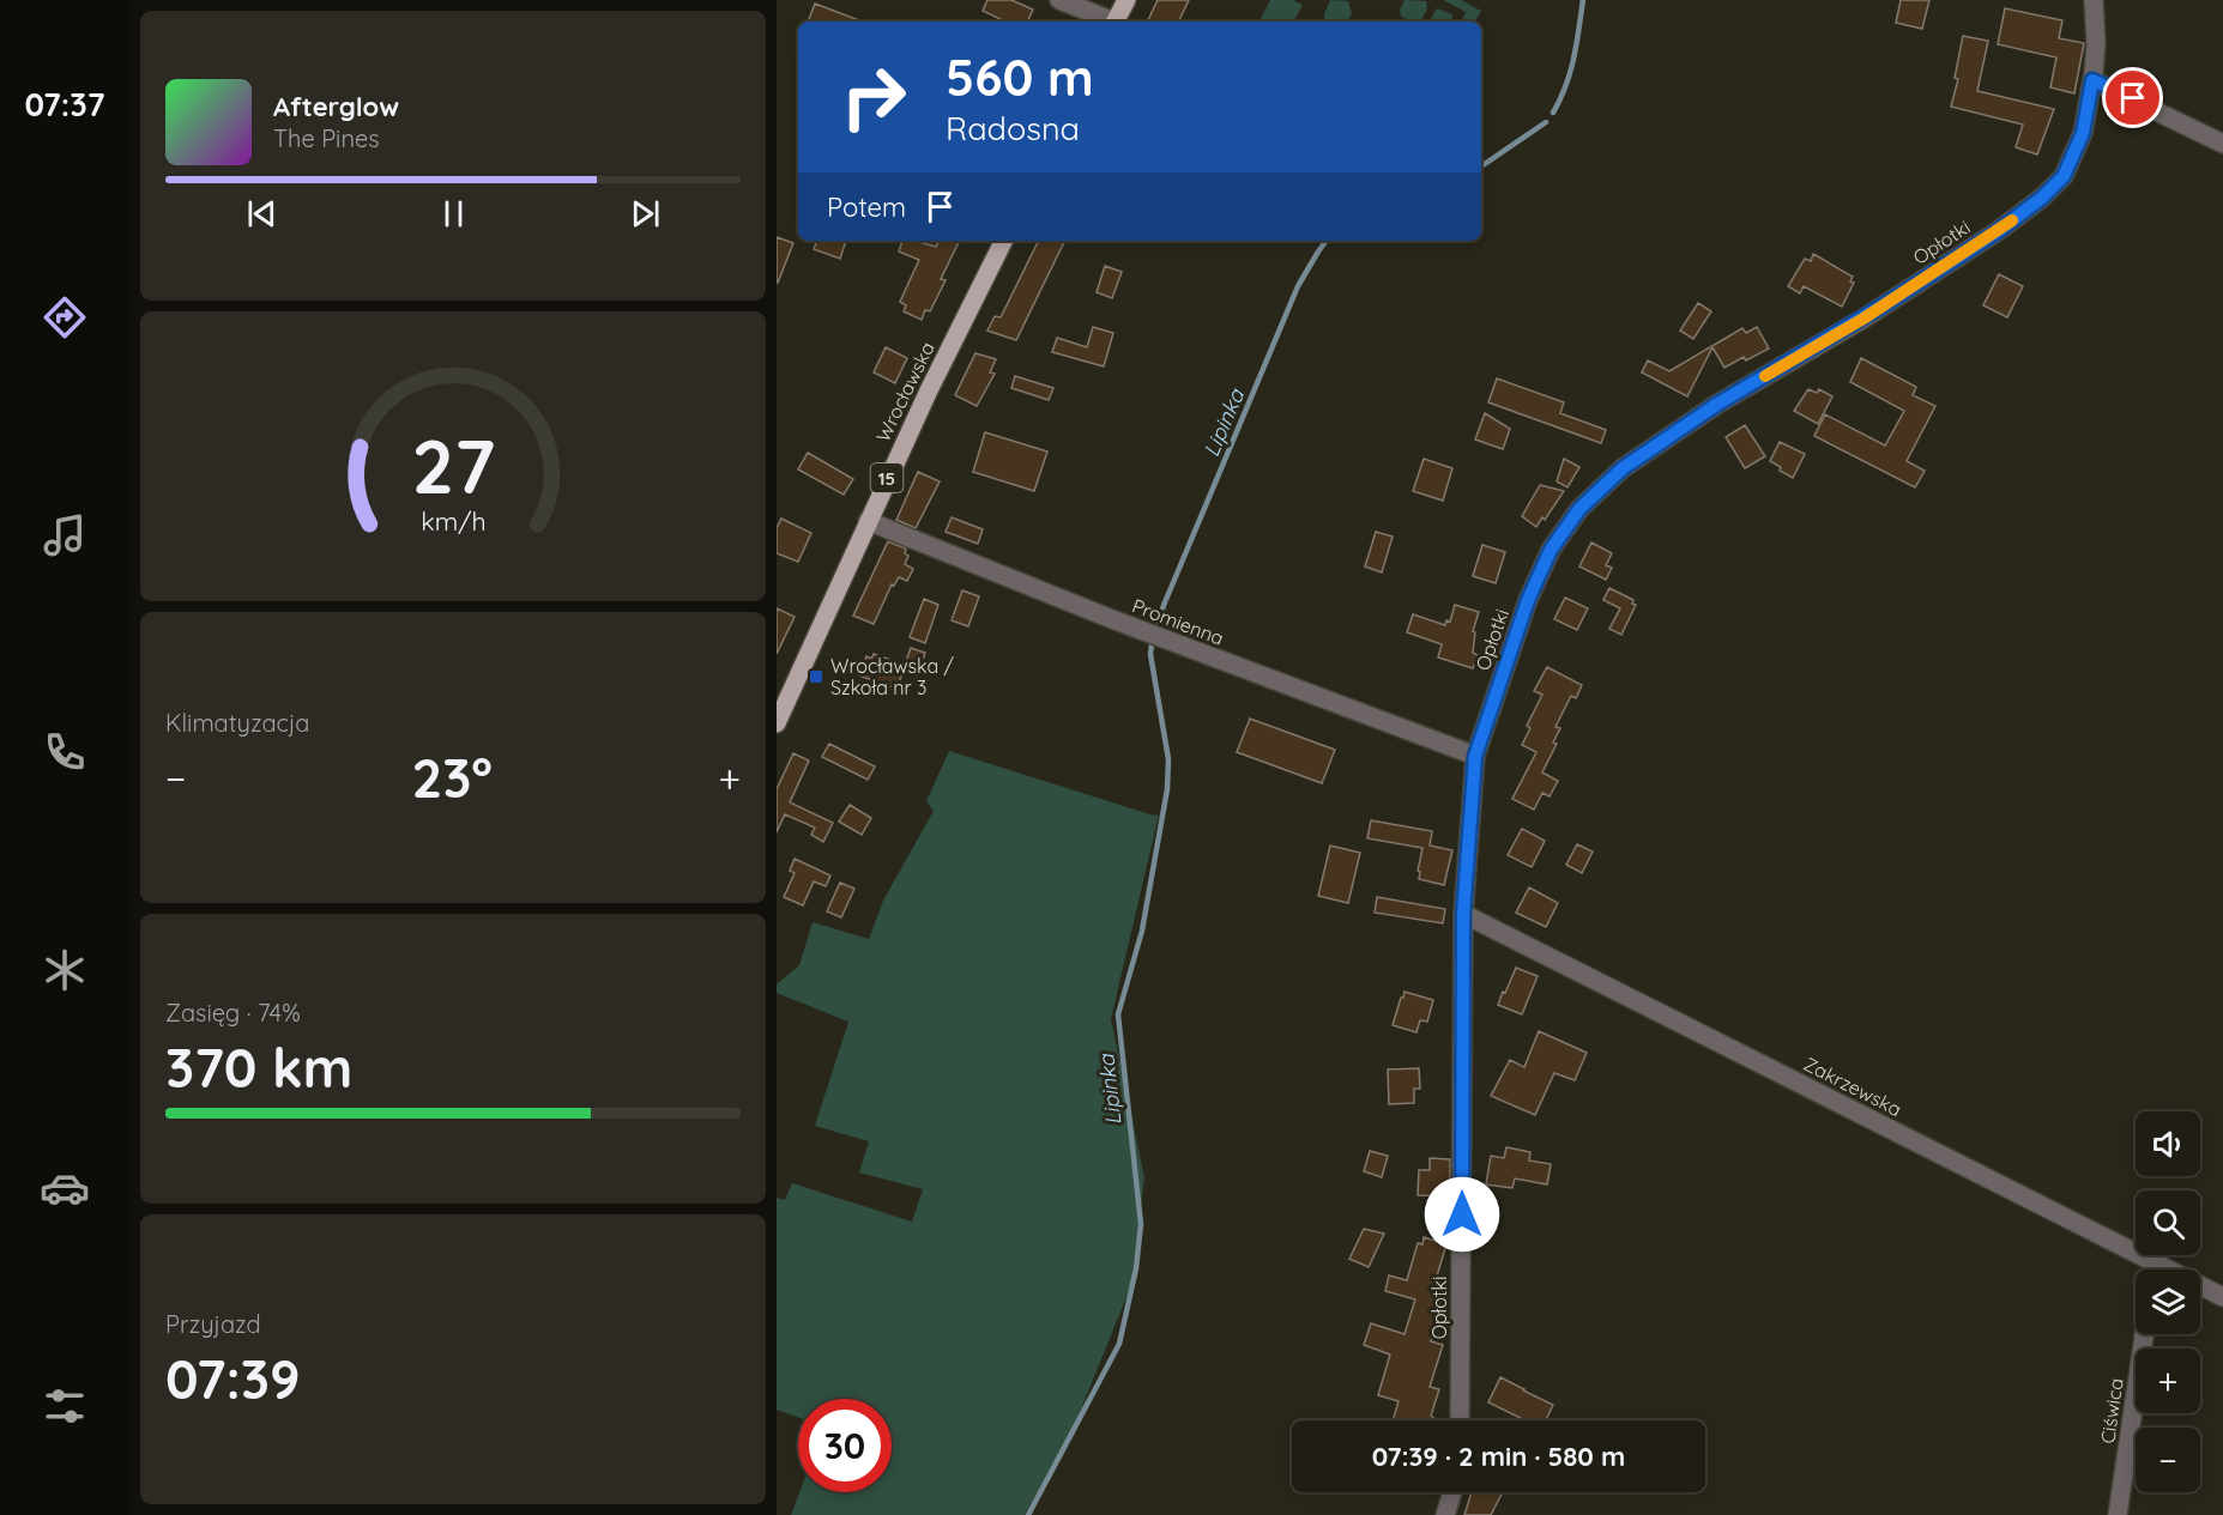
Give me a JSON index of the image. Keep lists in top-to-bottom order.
{
  "streets": {
    "main road": ["Wrocławska", "15"],
    "street": [
      "Opłotki",
      "Promienna",
      "Zakrzewska",
      "Ciświca"
    ]
  },
  "crossings": [
    ["Opłotki", "Promienna"],
    ["Opłotki", "Zakrzewska"],
    ["Wrocławska", "Promienna"]
  ],
  "water": ["Lipinka"],
  "places": {
    "transit": ["Wrocławska / Szkoła nr 3"]
  },
  "page": {
    "tabs": "07:37",
    "turn": ["560 m", "Radosna"],
    "song": ["Afterglow", "The Pines"],
    "then": "Potem",
    "tile": [
      "Klimatyzacja",
      ["Zasięg · 74%", "370 km"],
      ["Przyjazd", "07:39"]
    ],
    "heat": ["−", "23°", "+"],
    "map_buttons": ["+", "−"],
    "limit": "30",
    "trip": "07:39 · 2 min · 580 m",
    "gauge": ["27", "km/h"]
  }
}
